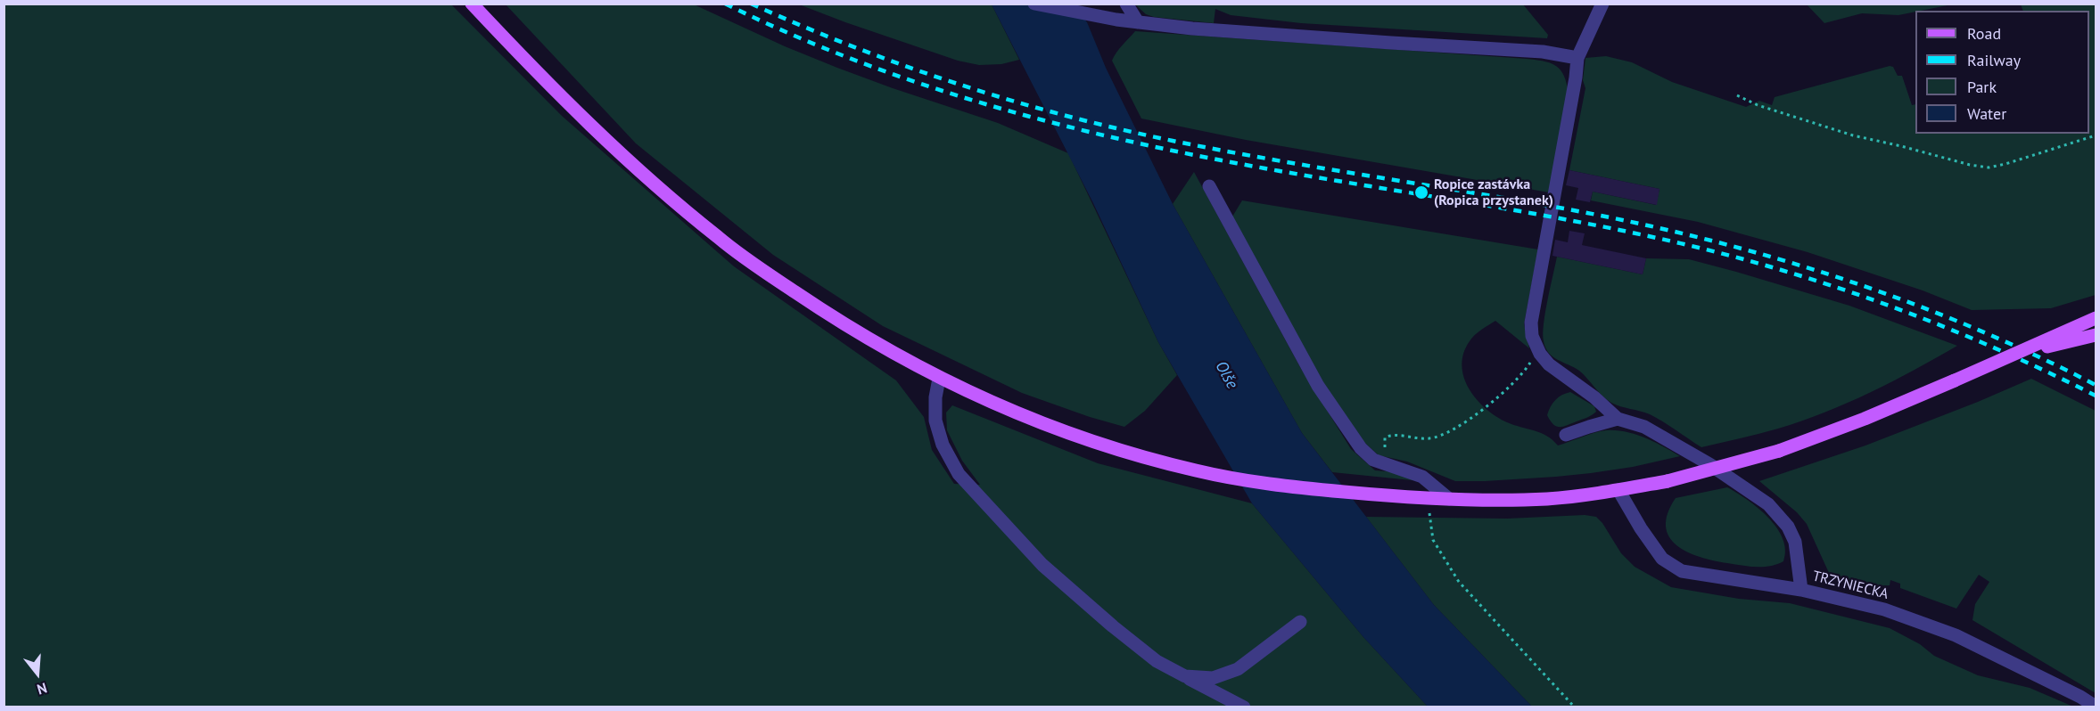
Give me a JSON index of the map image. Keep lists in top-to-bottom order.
{
  "streets": {
    "street": ["TRZYNIECKA"]
  },
  "water": ["Olše"],
  "places": ["Ropice zastávka (Ropica przystanek)"],
  "legend": [
    "Road",
    "Railway",
    "Park",
    "Water"
  ],
  "north": "bottom"
}
